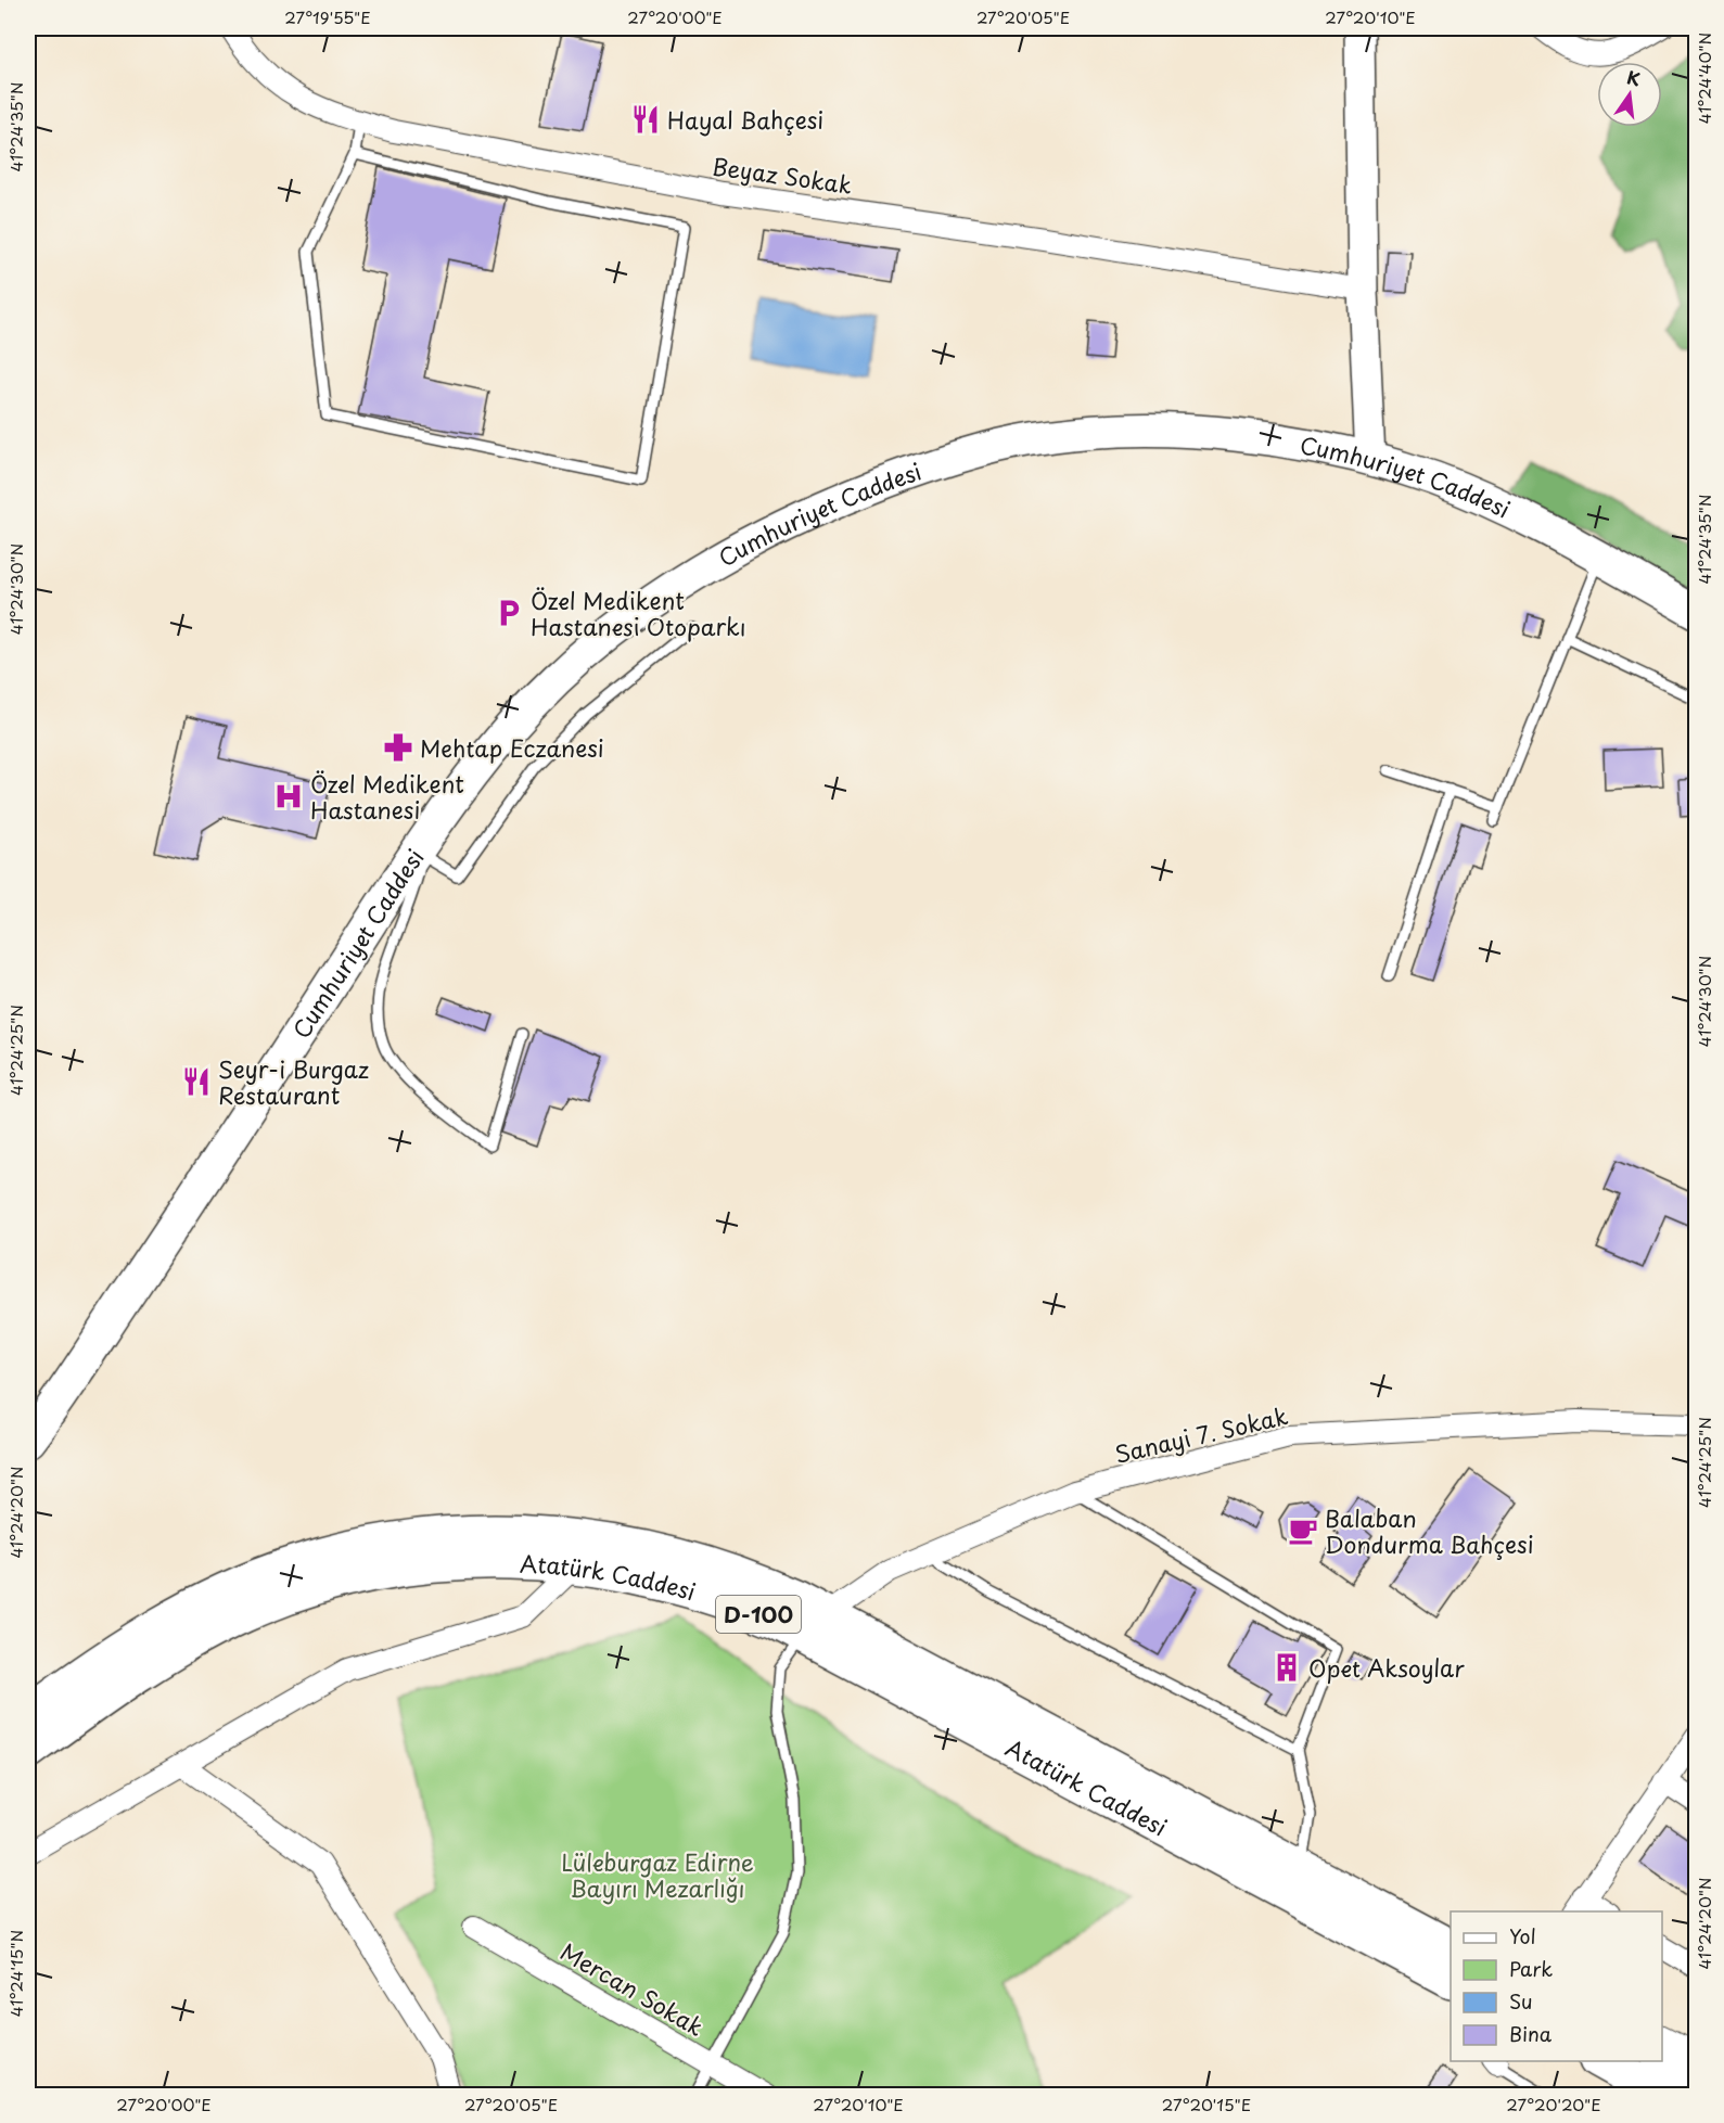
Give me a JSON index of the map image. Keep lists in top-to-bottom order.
{
  "streets": {
    "highway": ["Atatürk Caddesi", "D-100"],
    "main road": ["Cumhuriyet Caddesi"],
    "street": ["Beyaz Sokak", "Sanayi 7. Sokak", "Mercan Sokak"]
  },
  "crossings": [
    ["Sanayi 7. Sokak", "Atatürk Caddesi"]
  ],
  "parks": ["Lüleburgaz Edirne Bayırı Mezarlığı"],
  "places": {
    "restaurant": ["Hayal Bahçesi", "Seyr-i Burgaz Restaurant"],
    "parking": ["Özel Medikent Hastanesi Otoparkı"],
    "pharmacy": ["Mehtap Eczanesi"],
    "hospital": ["Özel Medikent Hastanesi"],
    "cafe": ["Balaban Dondurma Bahçesi"],
    "building": ["Opet Aksoylar"]
  },
  "legend": [
    "Yol",
    "Park",
    "Su",
    "Bina"
  ],
  "north": "top",
  "coordinates": [
    "27°19'55\"E",
    "27°20'00\"E",
    "27°20'05\"E",
    "27°20'10\"E",
    "41°24'40\"N",
    "41°24'35\"N",
    "41°24'30\"N",
    "41°24'25\"N",
    "41°24'20\"N",
    "41°24'15\"N",
    "27°20'15\"E",
    "27°20'20\"E"
  ]
}
